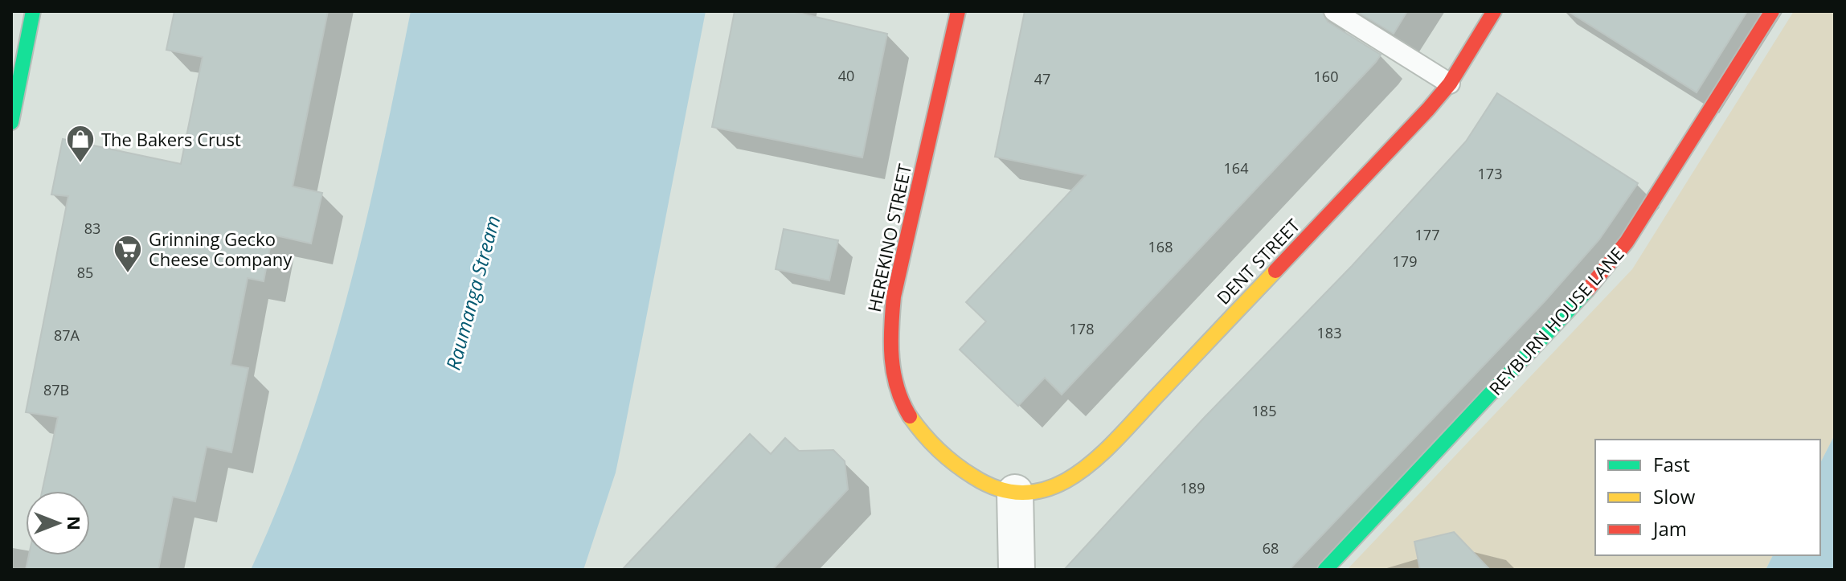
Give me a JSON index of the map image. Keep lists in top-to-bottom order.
{
  "streets": {
    "street": ["HEREKINO STREET", "DENT STREET", "REYBURN HOUSE LANE"]
  },
  "crossings": [
    ["HEREKINO STREET", "DENT STREET"]
  ],
  "water": ["Raumanga Stream"],
  "places": {
    "shop": ["The Bakers Crust"],
    "supermarket": ["Grinning Gecko Cheese Company"]
  },
  "house_numbers": [
    "40",
    "160",
    "47",
    "164",
    "173",
    "83",
    "177",
    "168",
    "179",
    "85",
    "178",
    "183",
    "87A",
    "87B",
    "185",
    "189",
    "68"
  ],
  "legend": ["Fast", "Slow", "Jam"],
  "north": "right"
}
